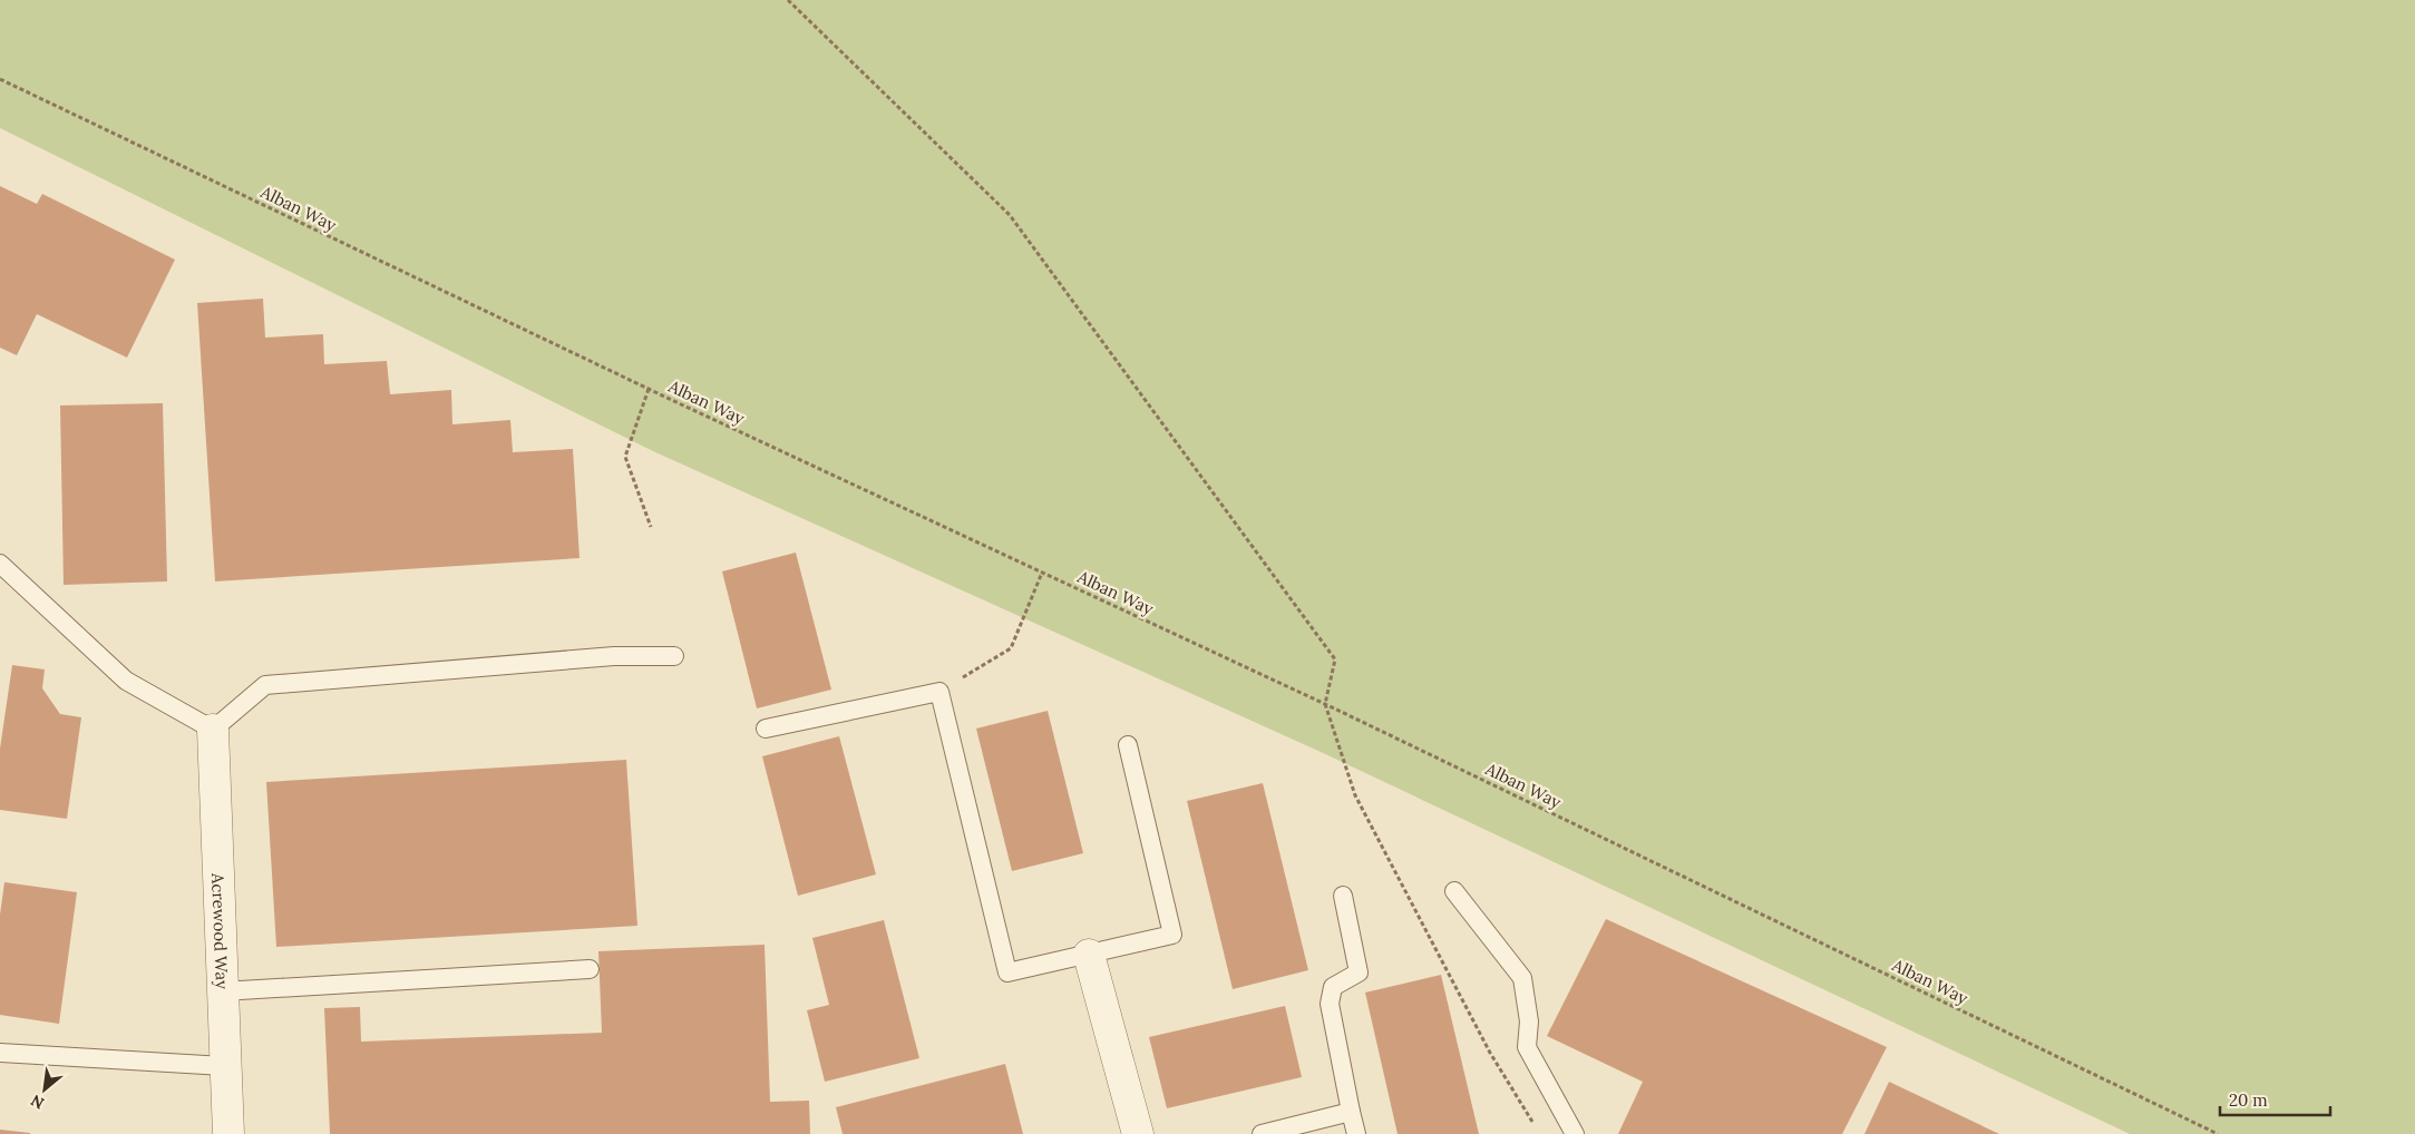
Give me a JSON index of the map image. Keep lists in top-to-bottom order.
{
  "streets": {
    "street": ["Acrewood Way"],
    "path": ["Alban Way"]
  },
  "scale_bar": "20 m",
  "north": "bottom left"
}
